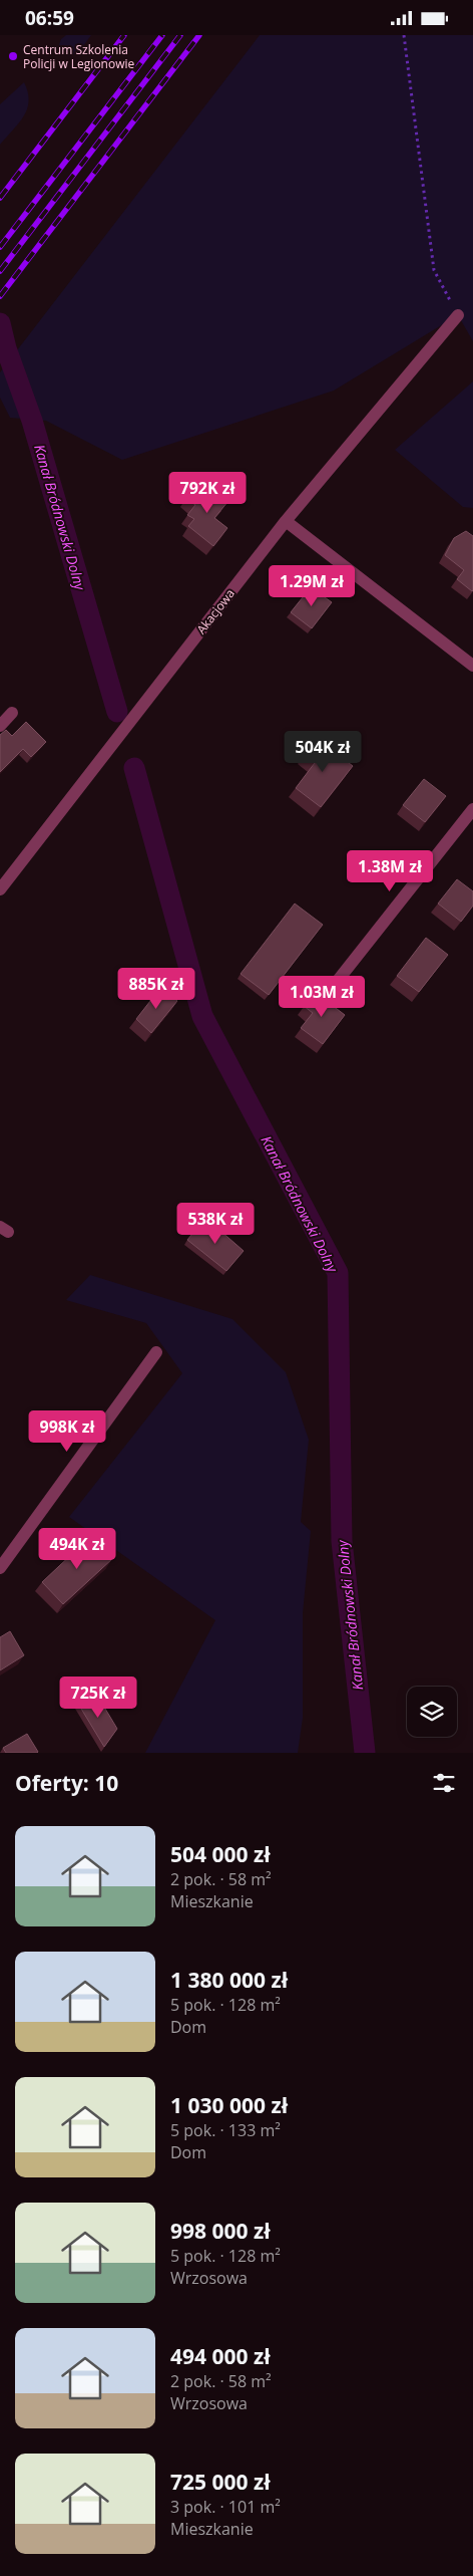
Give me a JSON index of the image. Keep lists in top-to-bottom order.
{
  "streets": {
    "street": ["Akacjowa"]
  },
  "water": ["Kanał Bródnowski Dolny"],
  "places": ["Centrum Szkolenia Policji w Legionowie"],
  "page": {
    "status": "06:59",
    "price": [
      "792K zł",
      "1.29M zł",
      "504K zł",
      "1.38M zł",
      "885K zł",
      "1.03M zł",
      "538K zł",
      "998K zł",
      "494K zł",
      "725K zł"
    ],
    "heading": "Oferty: 10",
    "list": [
      {
        "name": "504 000 zł",
        "note": "2 pok. · 58 m² · Mieszkanie"
      },
      {
        "name": "1 380 000 zł",
        "note": "5 pok. · 128 m² · Dom"
      },
      {
        "name": "1 030 000 zł",
        "note": "5 pok. · 133 m² · Dom"
      },
      {
        "name": "998 000 zł",
        "note": "5 pok. · 128 m² · Wrzosowa"
      },
      {
        "name": "494 000 zł",
        "note": "2 pok. · 58 m² · Wrzosowa"
      },
      {
        "name": "725 000 zł",
        "note": "3 pok. · 101 m² · Mieszkanie"
      }
    ]
  }
}
